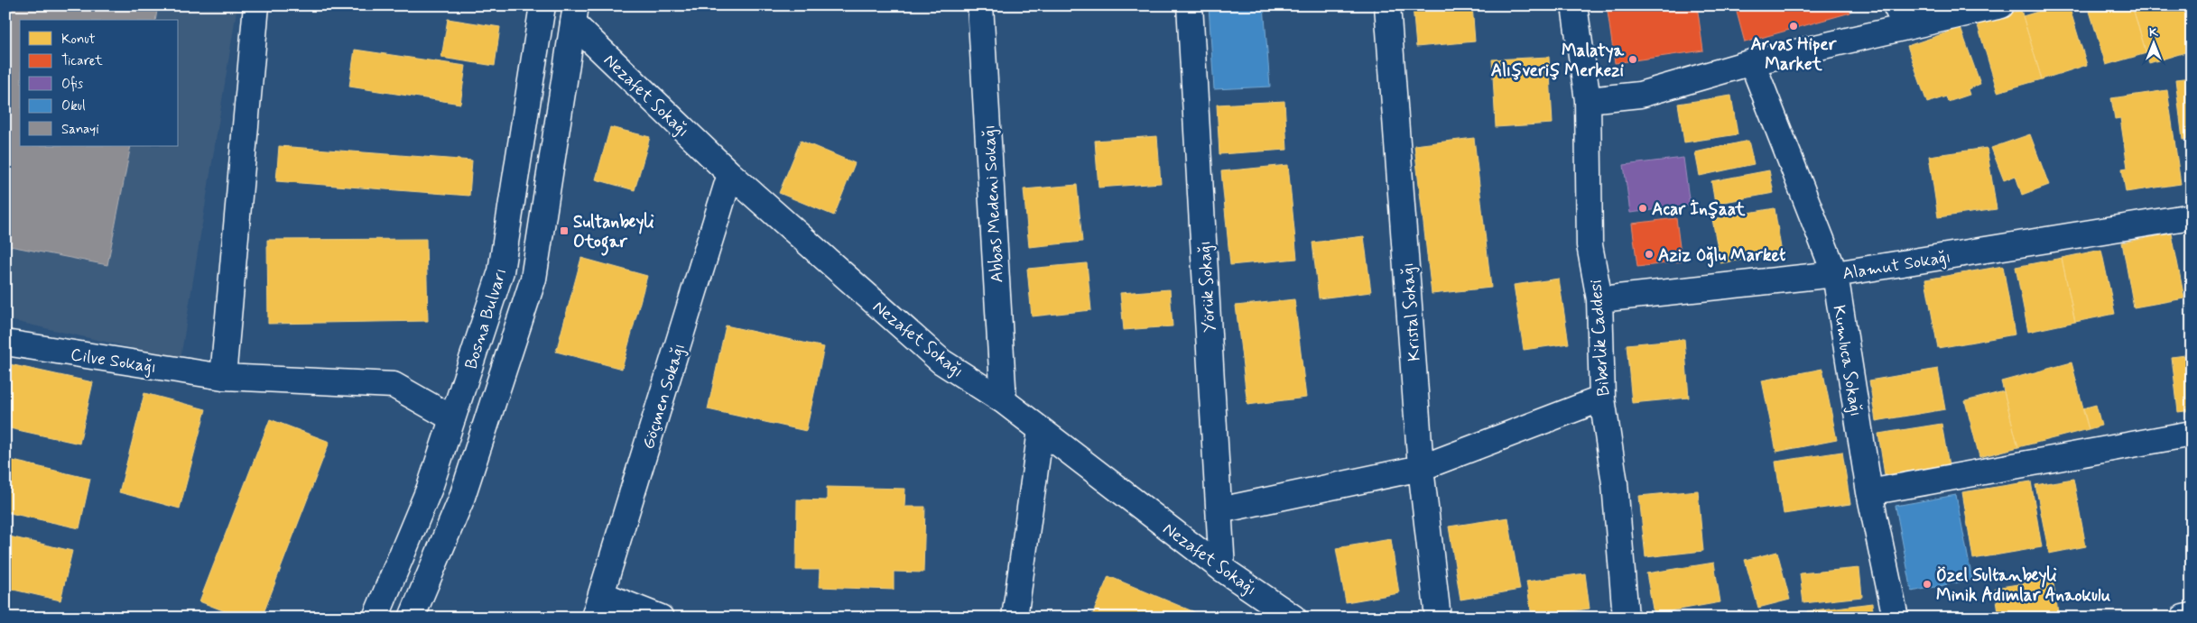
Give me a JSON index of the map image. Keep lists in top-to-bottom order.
{
  "streets": {
    "street": [
      "Nezafet Sokağı",
      "Abbas Medeni Sokağı",
      "Alamut Sokağı",
      "Yörük Sokağı",
      "Kristal Sokağı",
      "Bosna Bulvarı",
      "Biberlik Caddesi",
      "Cilve Sokağı",
      "Kumluca Sokağı",
      "Göçmen Sokağı"
    ]
  },
  "crossings": [
    ["Nezafet Sokağı", "Abbas Medeni Sokağı"],
    ["Nezafet Sokağı", "Yörük Sokağı"],
    ["Nezafet Sokağı", "Bosna Bulvarı"],
    ["Nezafet Sokağı", "Göçmen Sokağı"],
    ["Alamut Sokağı", "Biberlik Caddesi"],
    ["Alamut Sokağı", "Kumluca Sokağı"],
    ["Bosna Bulvarı", "Cilve Sokağı"]
  ],
  "places": {
    "other": [
      "Arvas Hiper Market",
      "Malatya Alışveriş Merkezi",
      "Acar İnşaat",
      "Aziz Oğlu Market",
      "Özel Sultanbeyli Minik Adımlar Anaokulu"
    ],
    "transit": ["Sultanbeyli Otogar"]
  },
  "legend": [
    "Konut",
    "Ticaret",
    "Ofis",
    "Okul",
    "Sanayi"
  ],
  "north": "top"
}
